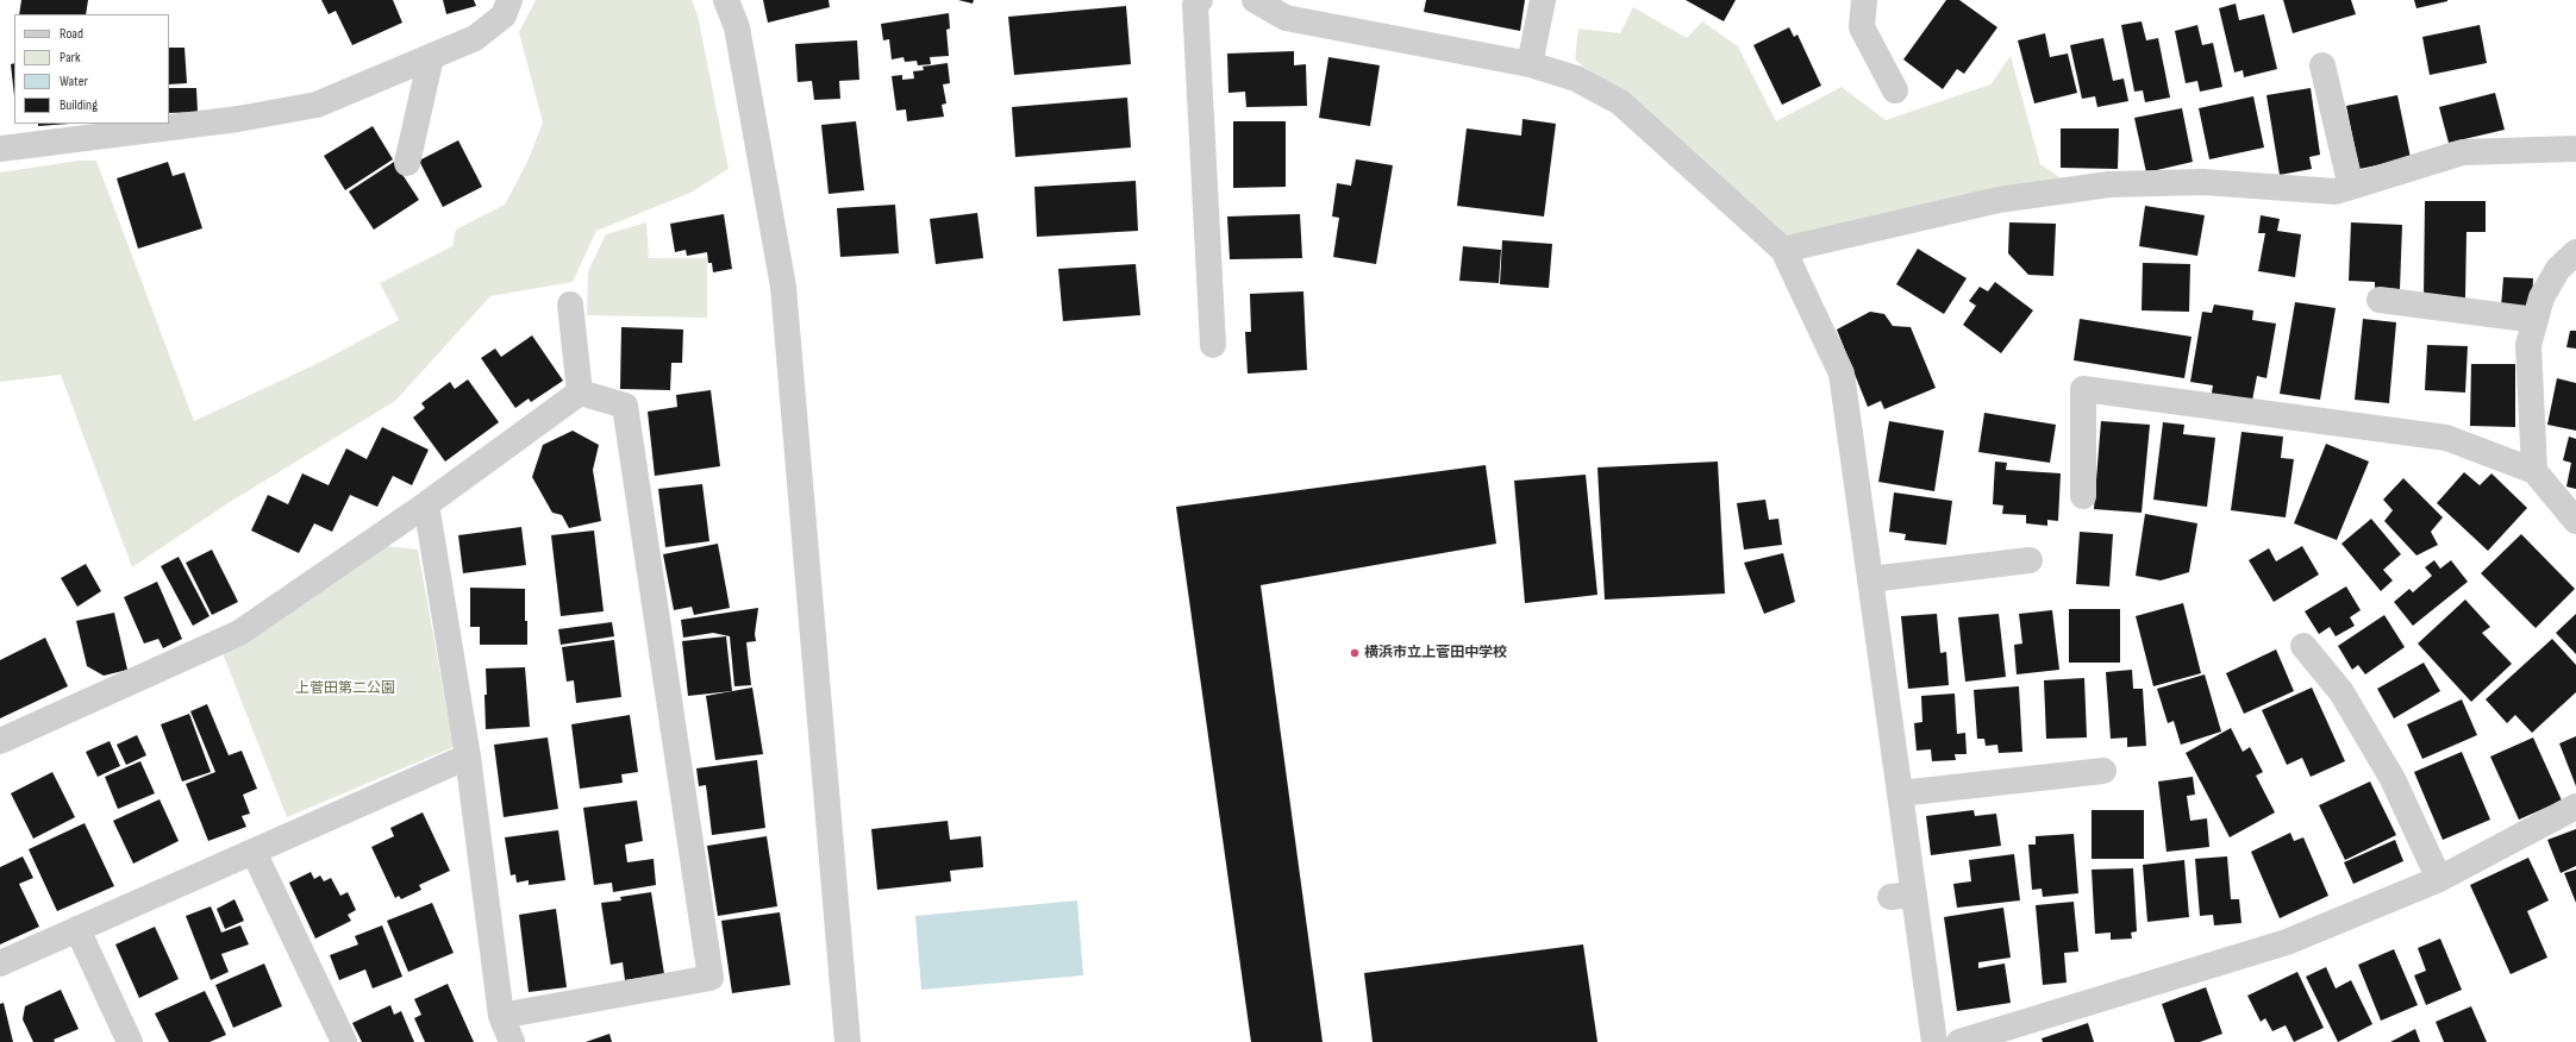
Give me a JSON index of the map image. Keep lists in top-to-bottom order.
{
  "parks": ["上菅田第二公園"],
  "places": ["横浜市立上菅田中学校"],
  "legend": [
    "Road",
    "Park",
    "Water",
    "Building"
  ]
}
